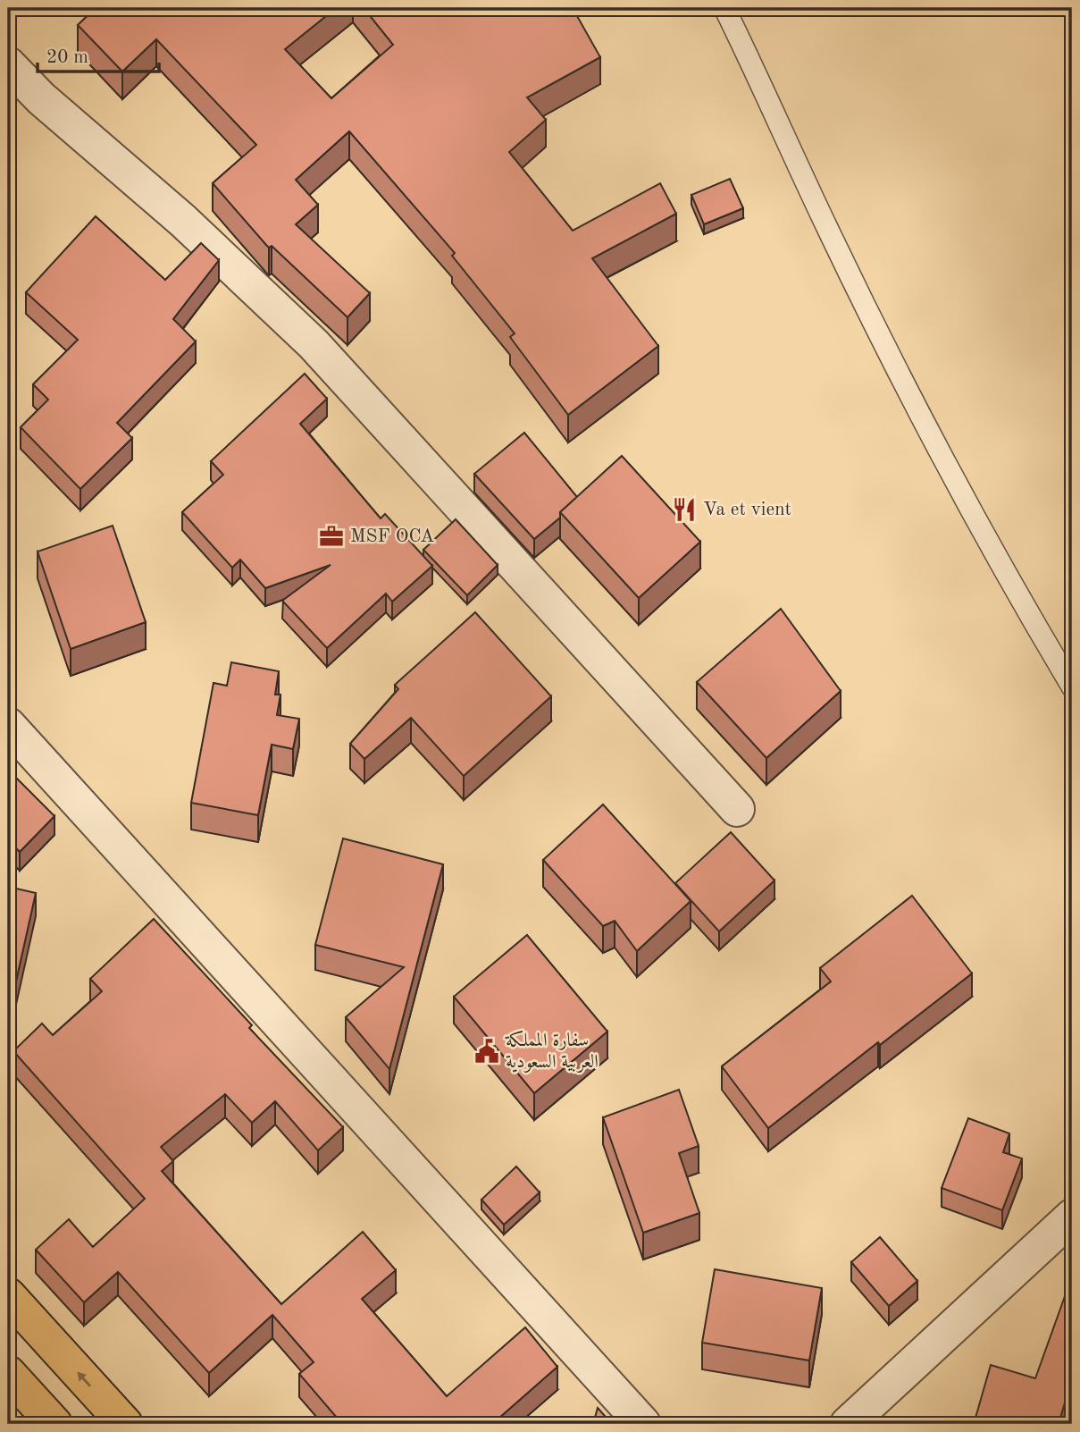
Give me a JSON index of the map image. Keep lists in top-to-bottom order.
{
  "places": {
    "restaurant": ["Va et vient"],
    "office": ["MSF OCA"],
    "public building": ["سفارة المملكة العربية السعودية"]
  },
  "scale_bar": "20 m"
}
